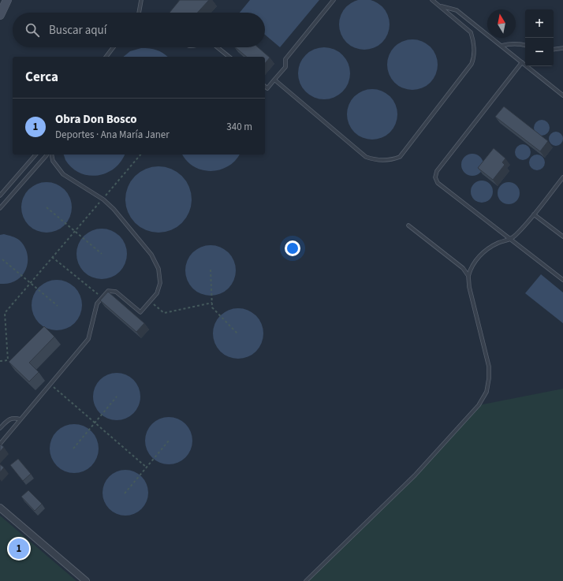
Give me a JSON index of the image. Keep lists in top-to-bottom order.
{
  "north": "top",
  "page": {
    "map_buttons": ["+", "−"],
    "search": "Buscar aquí",
    "heading": "Cerca",
    "list": [
      {
        "mark": "1",
        "name": "Obra Don Bosco",
        "note": "Deportes · Ana María Janer",
        "value": "340 m"
      }
    ],
    "pins": "1"
  }
}
